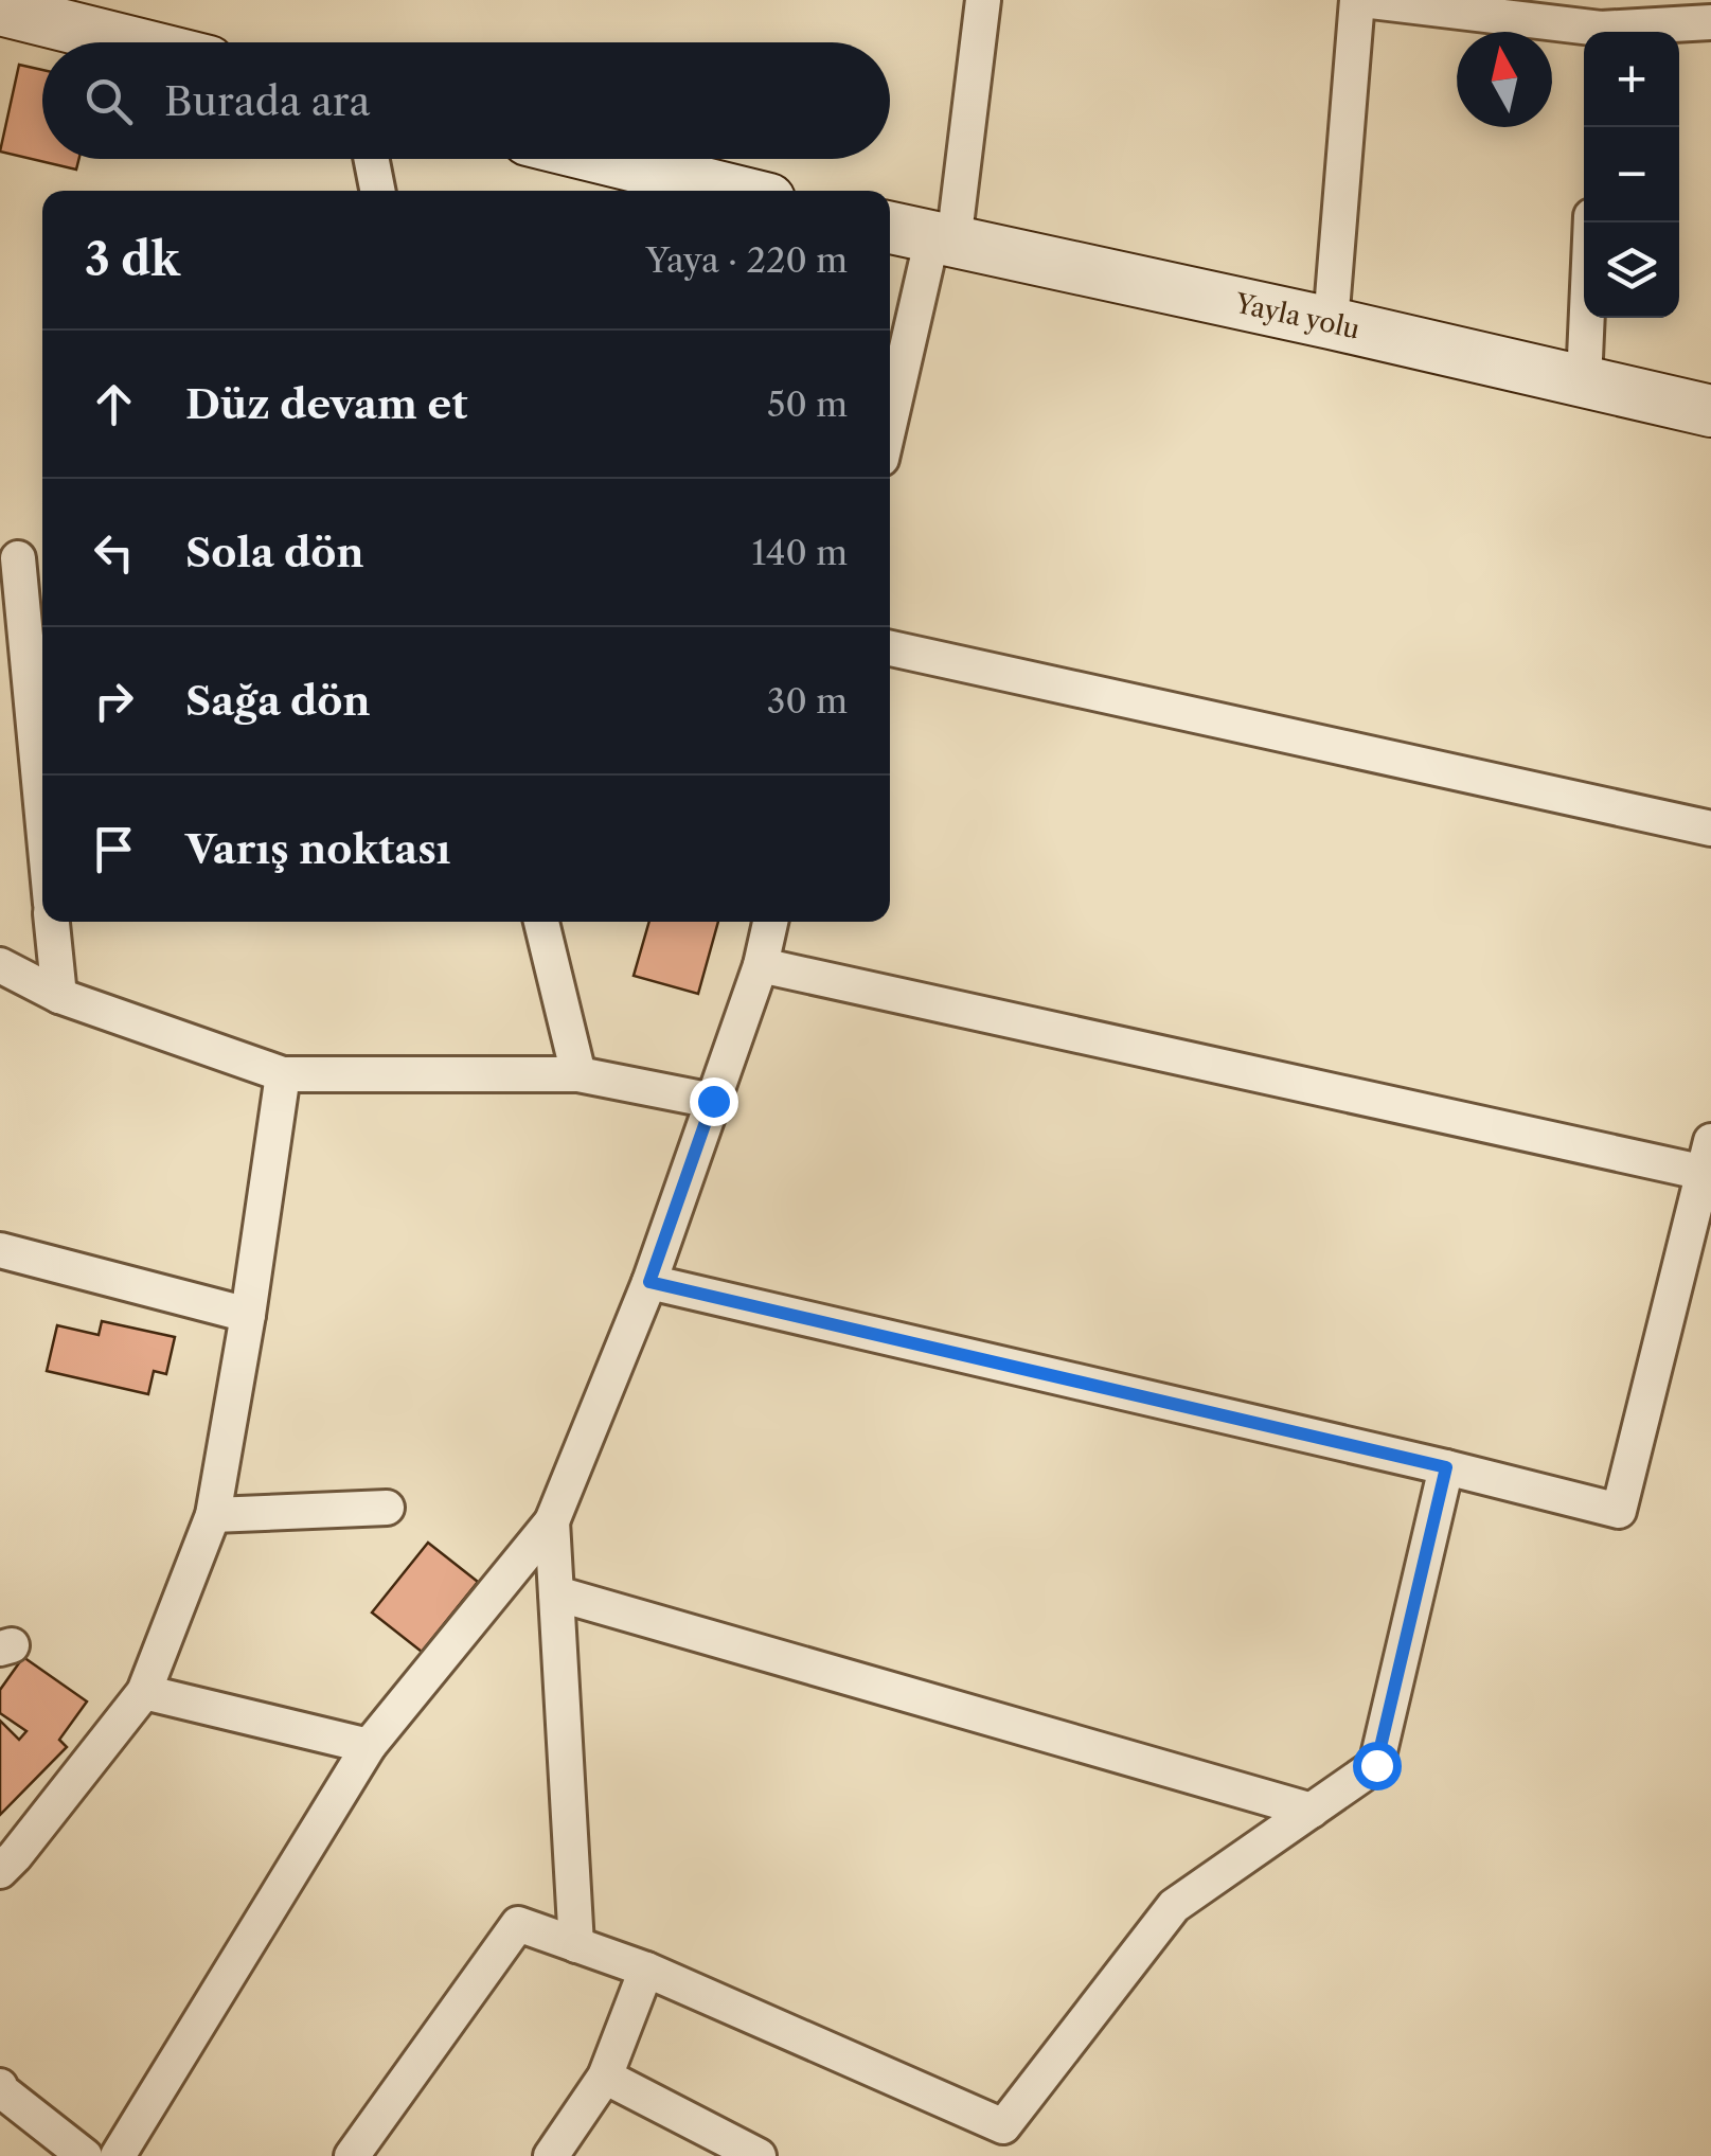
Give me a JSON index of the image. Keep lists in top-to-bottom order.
{
  "streets": {
    "street": ["Yayla yolu"]
  },
  "north": "top",
  "page": {
    "map_buttons": ["+", "−"],
    "search": "Burada ara",
    "heading": ["3 dk", "Yaya · 220 m"],
    "list": [
      ["Düz devam et", "50 m"],
      ["Sola dön", "140 m"],
      ["Sağa dön", "30 m"],
      "Varış noktası"
    ]
  }
}
